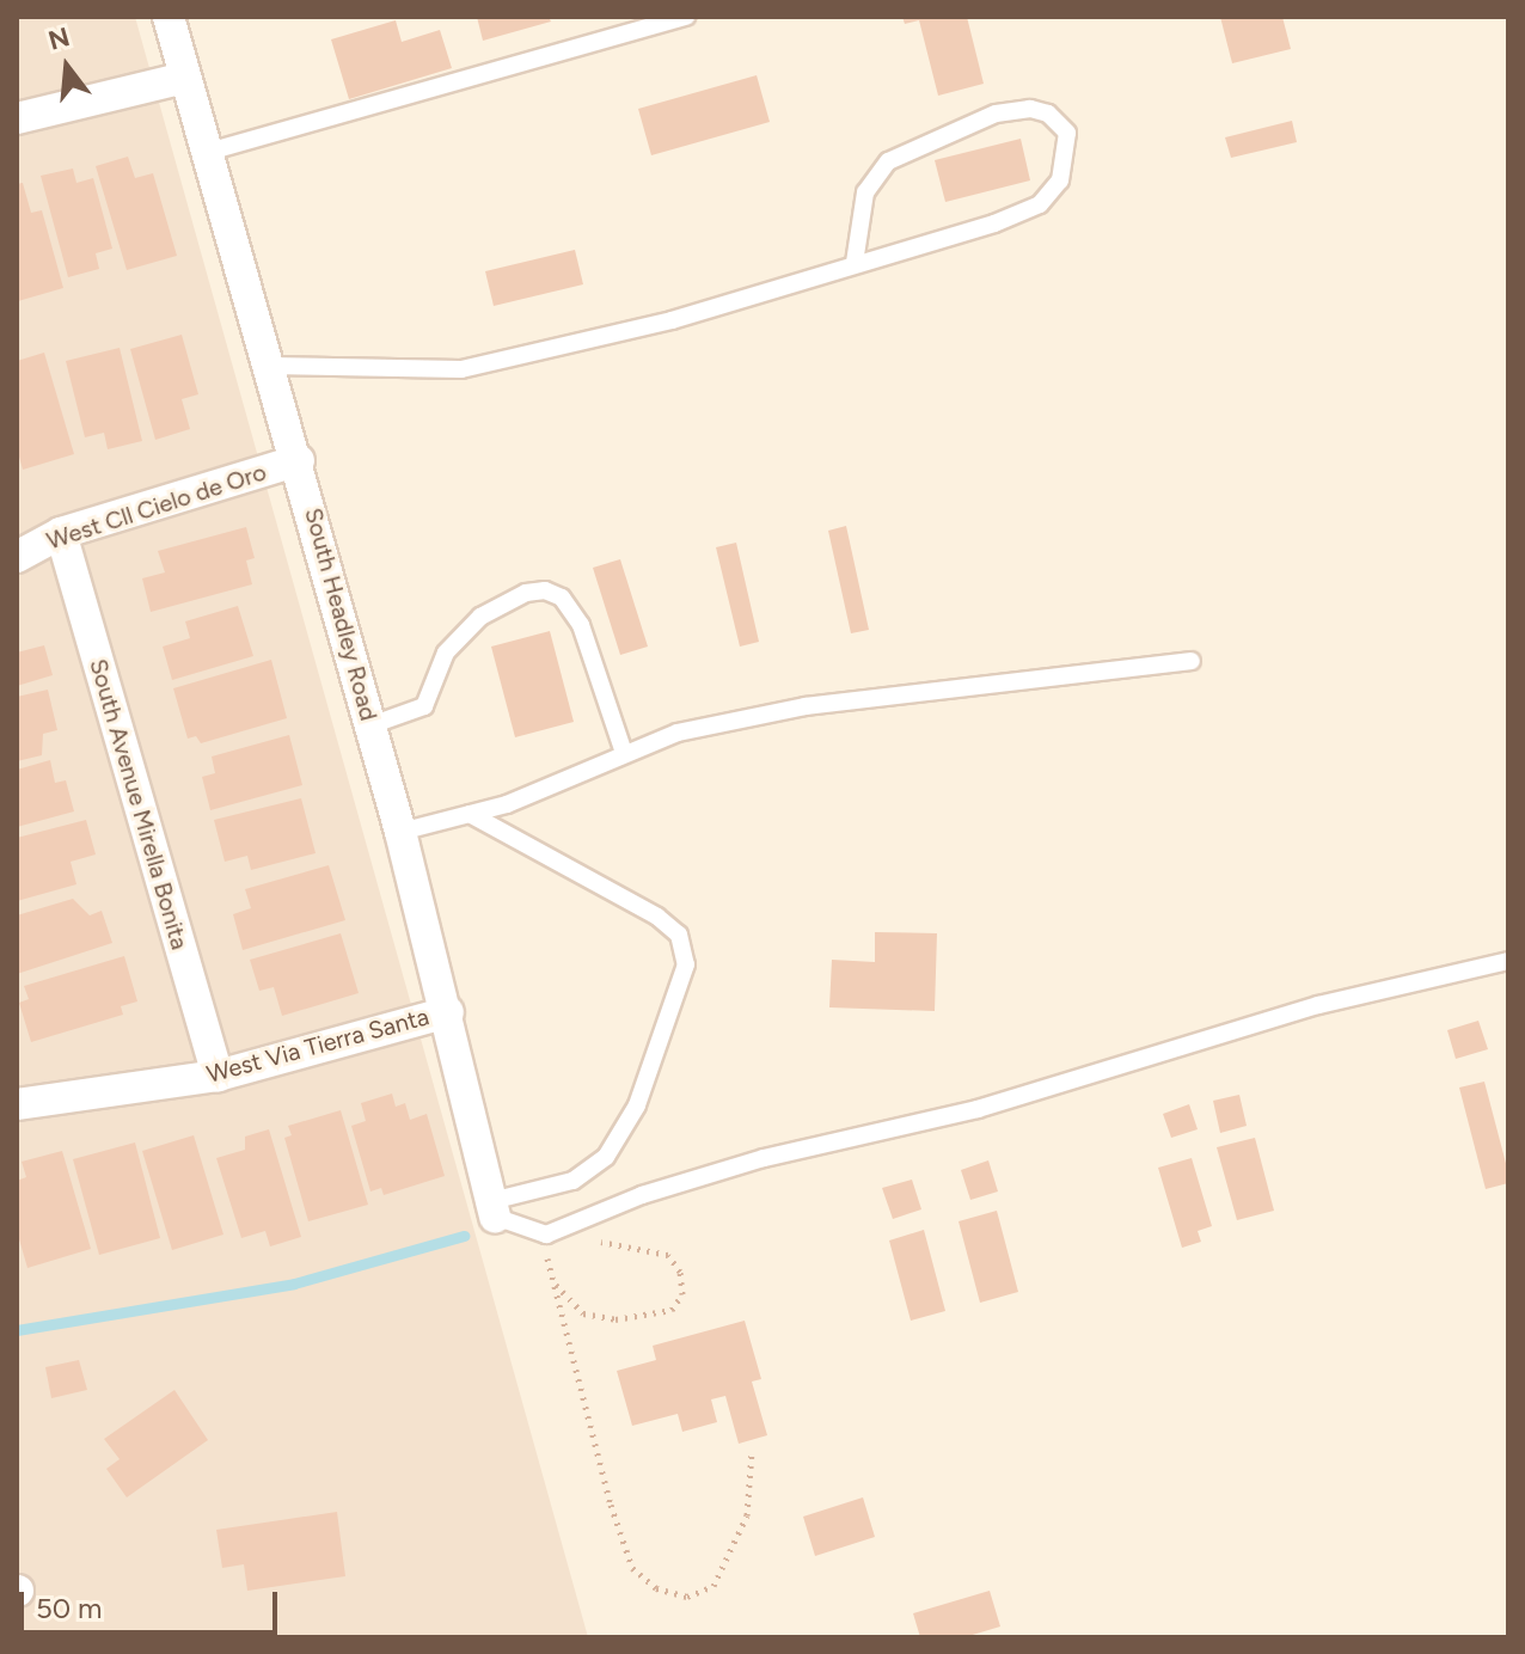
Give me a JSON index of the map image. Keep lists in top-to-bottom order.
{
  "streets": {
    "street": [
      "West Cll Cielo de Oro",
      "South Headley Road",
      "South Avenue Mirella Bonita",
      "West Via Tierra Santa"
    ]
  },
  "crossings": [
    ["West Cll Cielo de Oro", "South Headley Road"],
    ["West Cll Cielo de Oro", "South Avenue Mirella Bonita"],
    ["South Headley Road", "West Via Tierra Santa"],
    ["South Avenue Mirella Bonita", "West Via Tierra Santa"]
  ],
  "scale_bar": "50 m",
  "north": "top"
}
